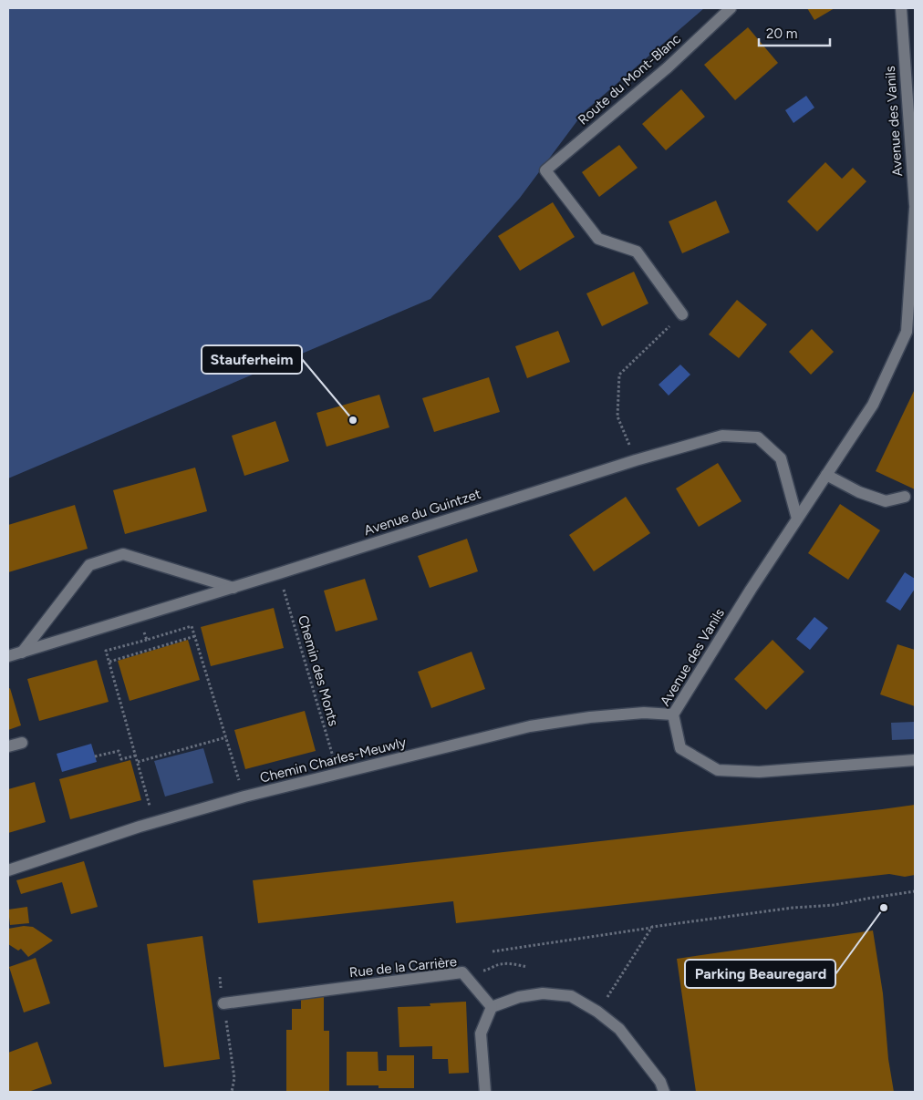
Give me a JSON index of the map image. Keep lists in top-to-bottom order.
{
  "streets": {
    "street": [
      "Route du Mont-Blanc",
      "Avenue des Vanils",
      "Avenue du Guintzet",
      "Chemin Charles-Meuwly",
      "Rue de la Carrière"
    ],
    "path": ["Chemin des Monts"]
  },
  "crossings": [
    ["Avenue des Vanils", "Avenue du Guintzet"],
    ["Avenue des Vanils", "Chemin Charles-Meuwly"],
    ["Avenue du Guintzet", "Chemin des Monts"],
    ["Chemin des Monts", "Chemin Charles-Meuwly"]
  ],
  "places": ["Stauferheim", "Parking Beauregard"],
  "scale_bar": "20 m"
}
